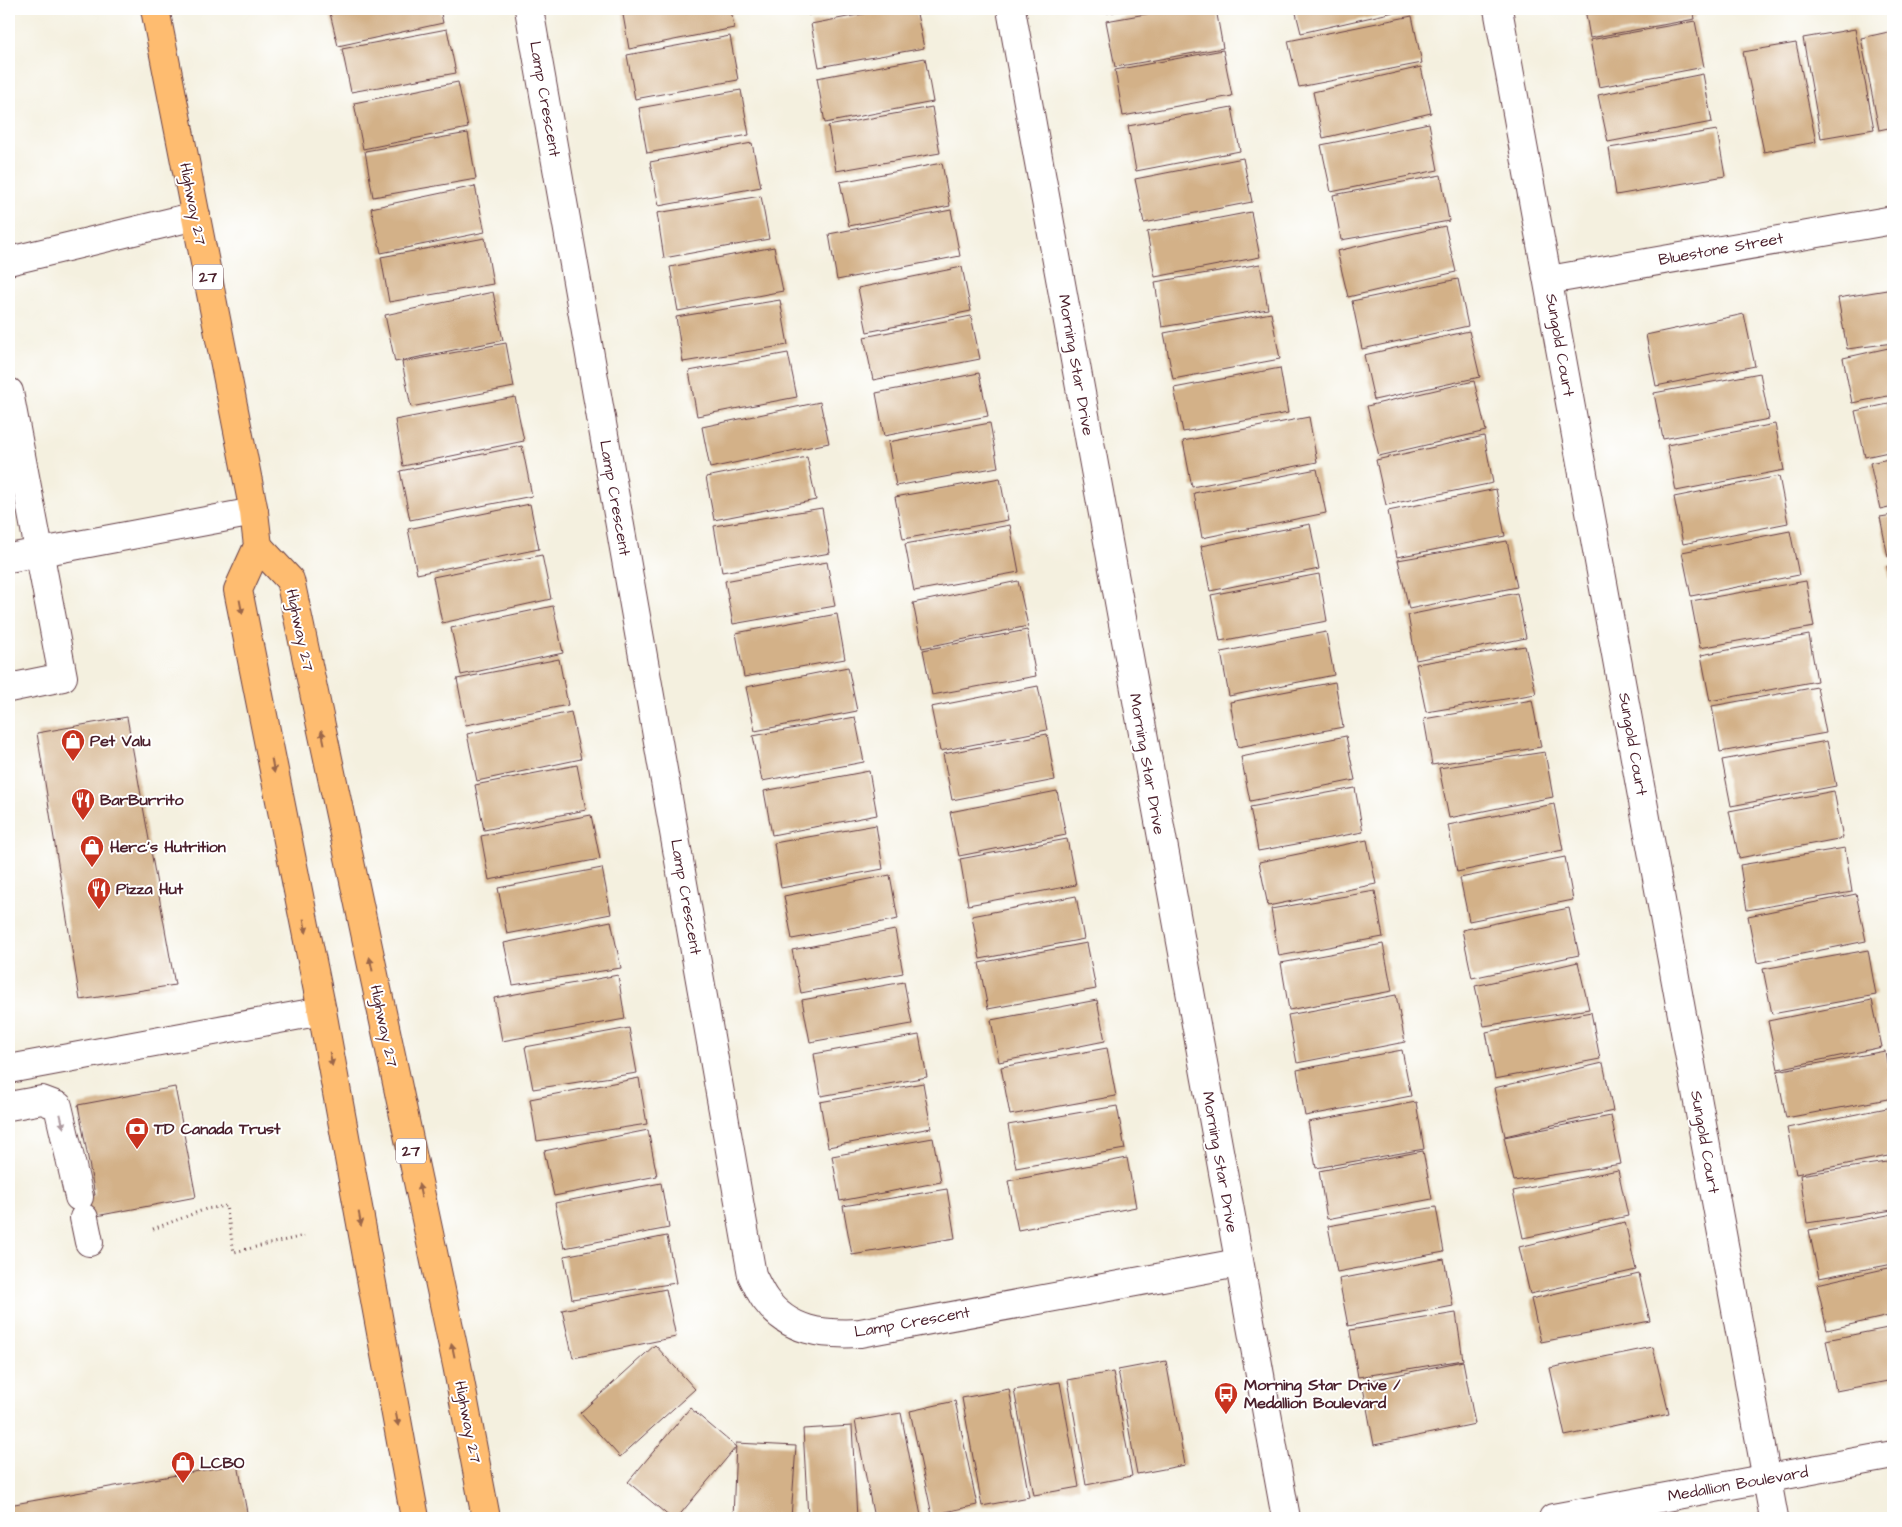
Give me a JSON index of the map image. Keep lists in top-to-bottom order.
{
  "streets": {
    "main road": ["Highway 27", "27"],
    "street": [
      "Lamp Crescent",
      "Bluestone Street",
      "Sungold Court",
      "Morning Star Drive",
      "Medallion Boulevard"
    ]
  },
  "crossings": [
    ["Lamp Crescent", "Morning Star Drive"],
    ["Bluestone Street", "Sungold Court"],
    ["Sungold Court", "Medallion Boulevard"]
  ],
  "places": {
    "shop": ["Pet Valu", "Herc's Hutrition", "LCBO"],
    "restaurant": ["BarBurrito", "Pizza Hut"],
    "bank": ["TD Canada Trust"],
    "bus stop": ["Morning Star Drive / Medallion Boulevard"]
  }
}
